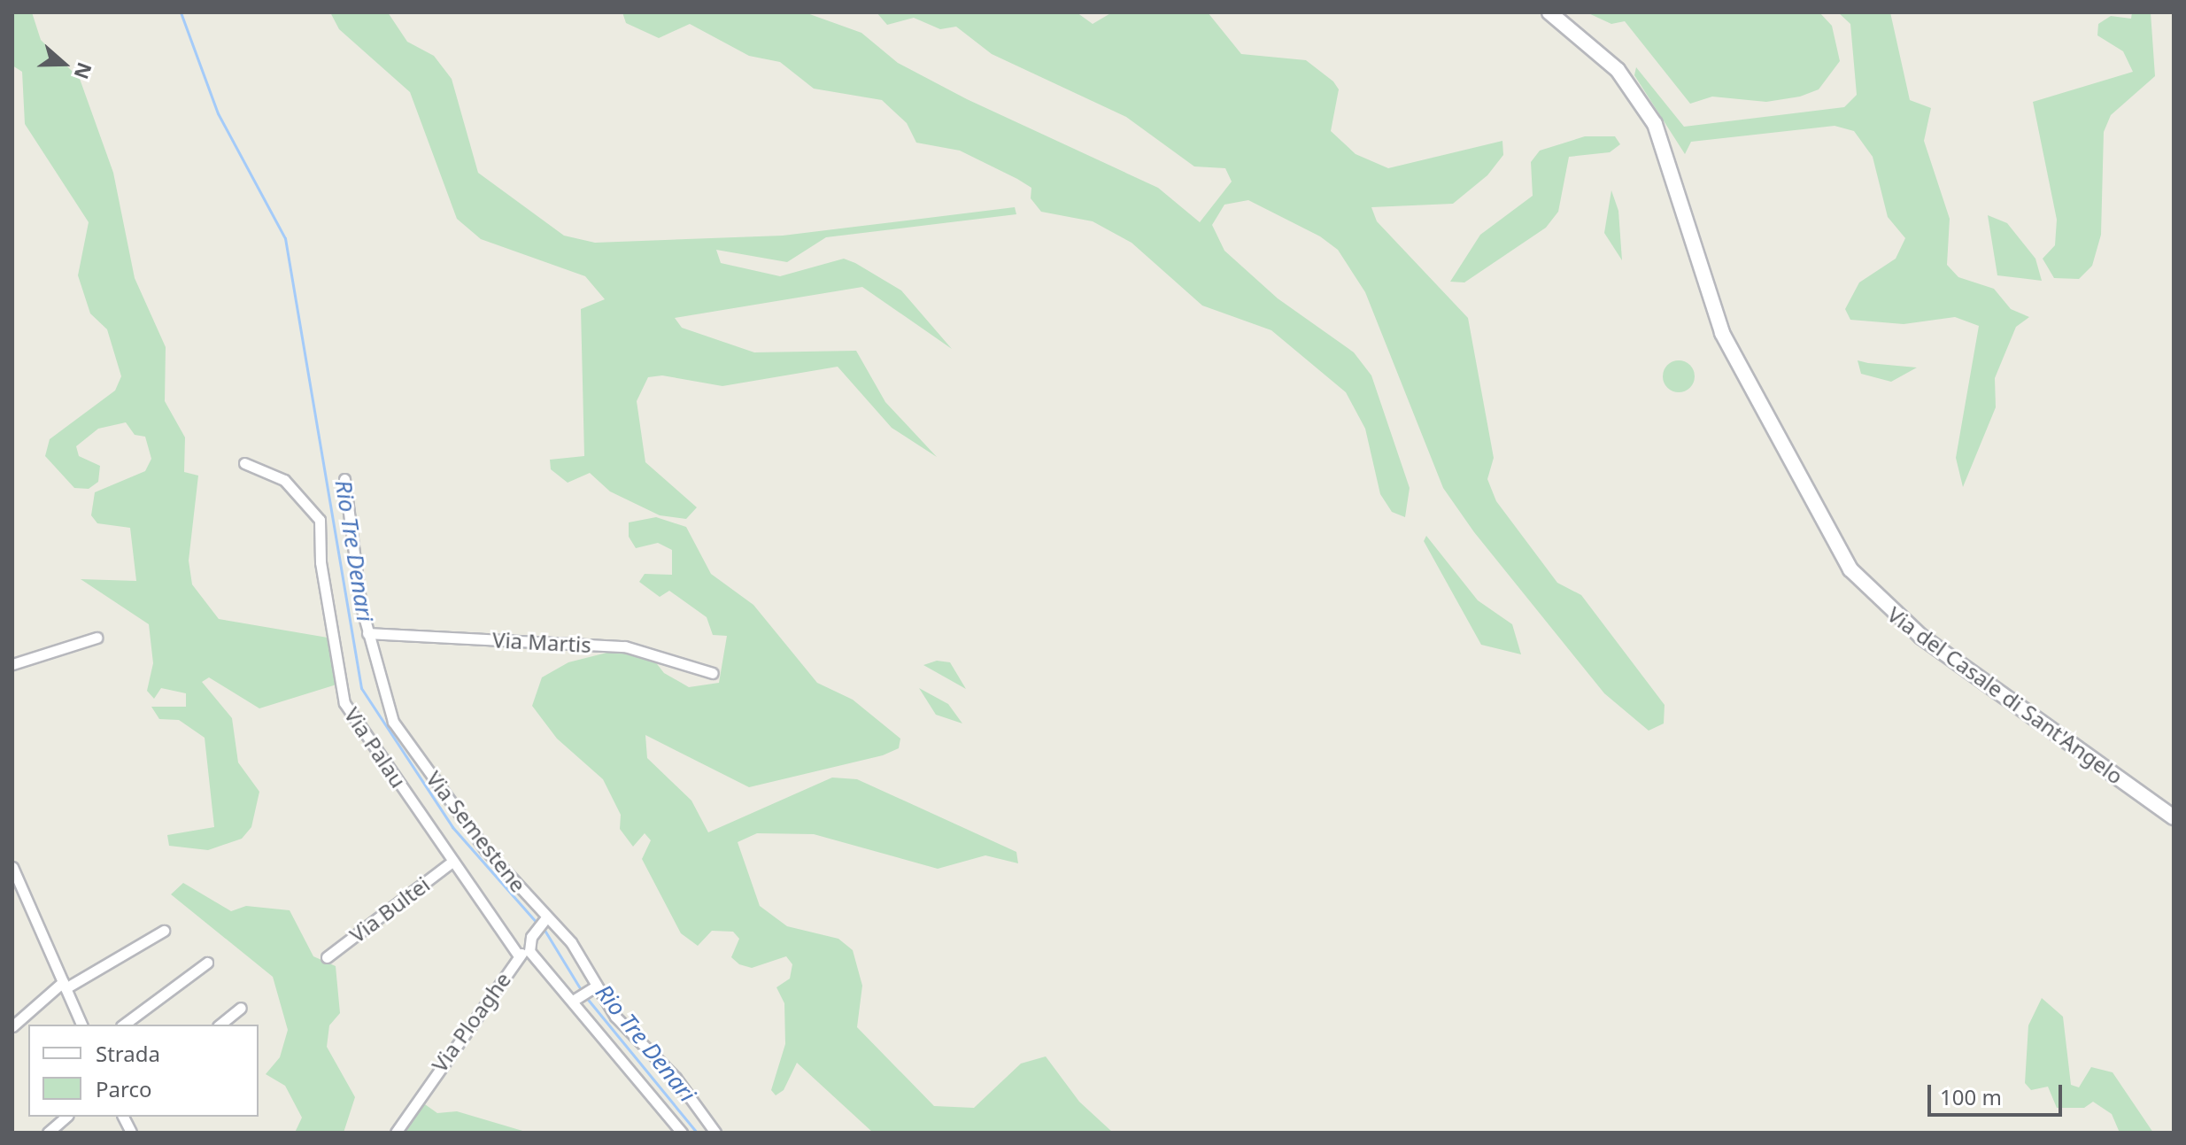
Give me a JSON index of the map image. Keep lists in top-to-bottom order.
{
  "streets": {
    "main road": ["Via del Casale di Sant'Angelo"],
    "street": [
      "Via Martis",
      "Via Palau",
      "Via Semestene",
      "Via Bultei",
      "Via Ploaghe"
    ]
  },
  "crossings": [
    ["Via Martis", "Via Semestene"],
    ["Via Palau", "Via Bultei"],
    ["Via Palau", "Via Ploaghe"]
  ],
  "water": ["Rio Tre Denari"],
  "legend": ["Strada", "Parco"],
  "scale_bar": "100 m",
  "north": "right"
}
